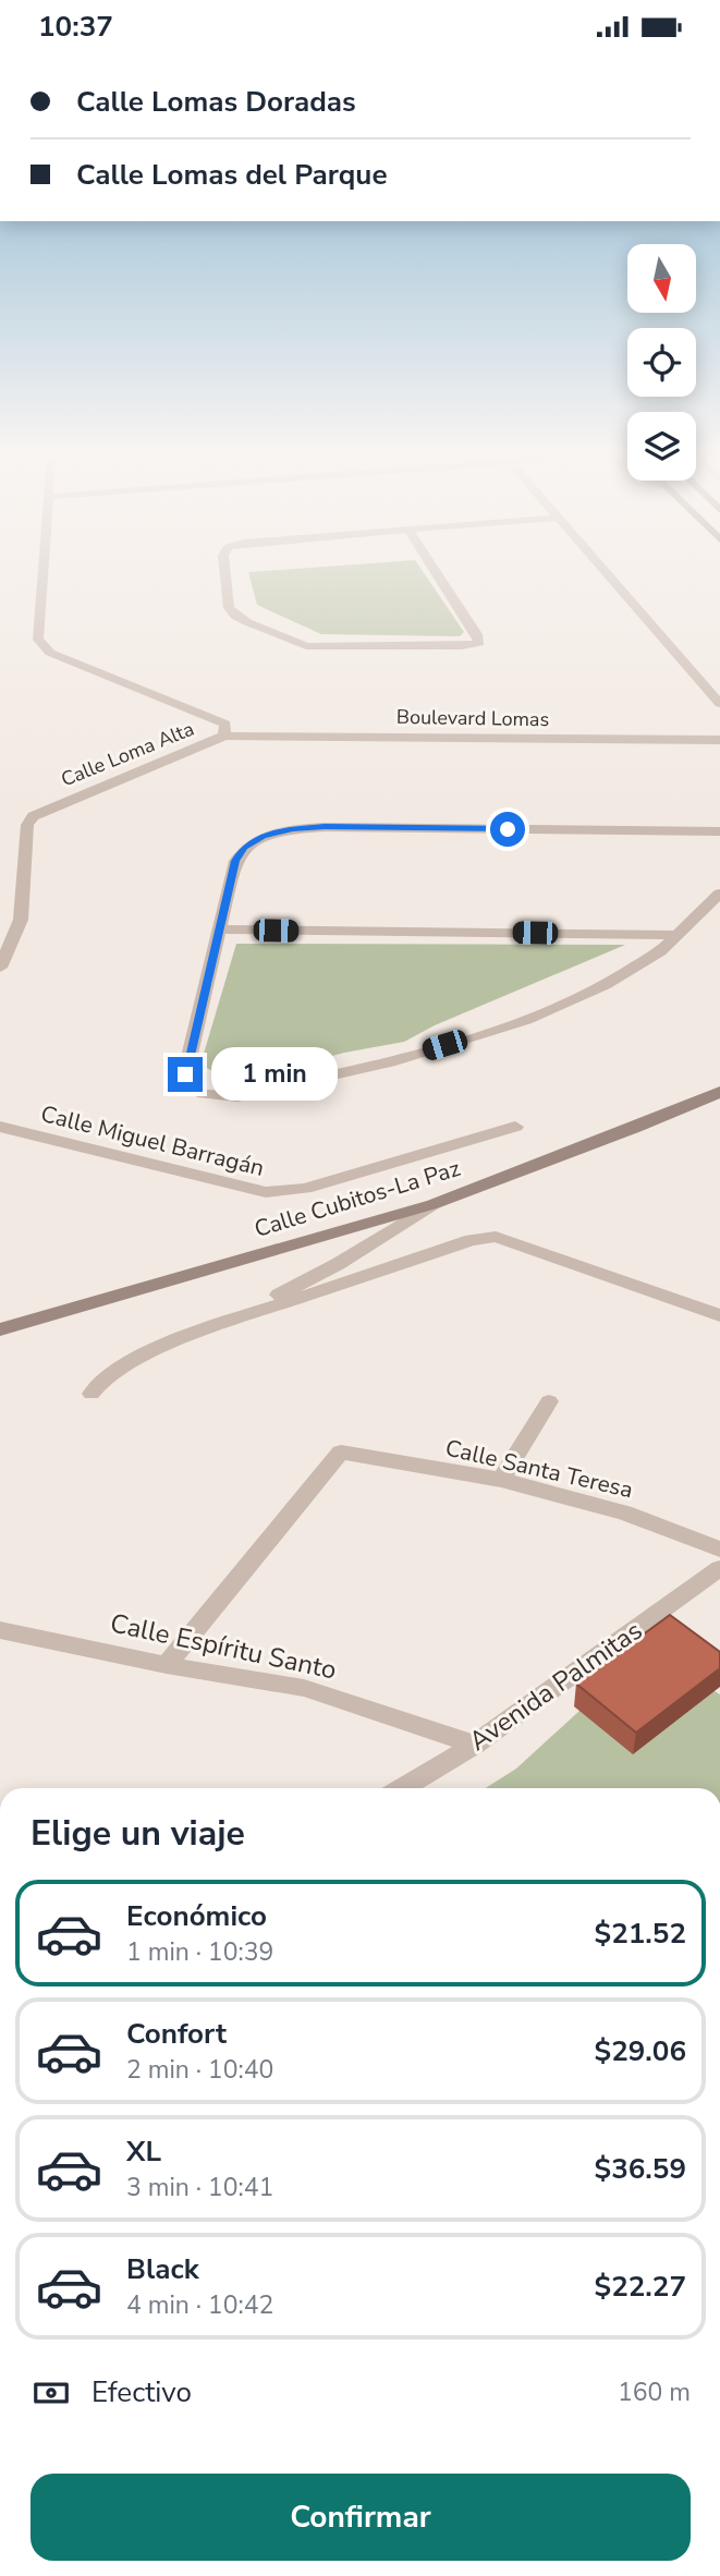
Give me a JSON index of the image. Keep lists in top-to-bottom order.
{
  "streets": {
    "main road": ["Calle Cubitos-La Paz"],
    "street": [
      "Boulevard Lomas",
      "Calle Loma Alta",
      "Calle Miguel Barragán",
      "Calle Santa Teresa",
      "Calle Espíritu Santo",
      "Avenida Palmitas"
    ]
  },
  "crossings": [
    ["Boulevard Lomas", "Calle Loma Alta"],
    ["Calle Santa Teresa", "Calle Espíritu Santo"],
    ["Calle Espíritu Santo", "Avenida Palmitas"]
  ],
  "north": "bottom",
  "page": {
    "status": "10:37",
    "banner": ["Calle Lomas Doradas", "Calle Lomas del Parque"],
    "bubble": "1 min",
    "heading": "Elige un viaje",
    "list": [
      {
        "name": "Económico",
        "note": "1 min · 10:39",
        "value": "$21.52"
      },
      {
        "name": "Confort",
        "note": "2 min · 10:40",
        "value": "$29.06"
      },
      {
        "name": "XL",
        "note": "3 min · 10:41",
        "value": "$36.59"
      },
      {
        "name": "Black",
        "note": "4 min · 10:42",
        "value": "$22.27"
      }
    ],
    "pay": ["Efectivo", "160 m"],
    "buttons": "Confirmar"
  }
}
